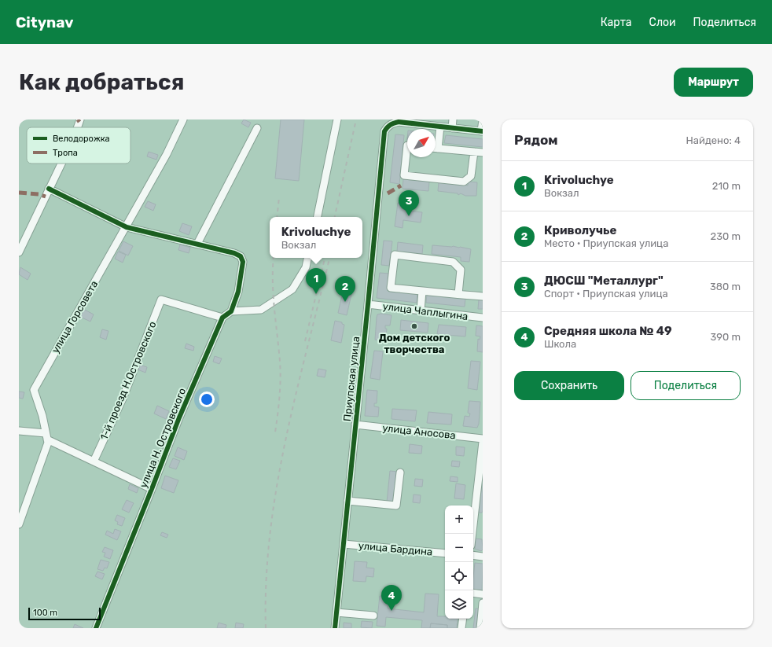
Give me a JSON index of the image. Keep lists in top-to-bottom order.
{
  "streets": {
    "street": [
      "улица Чаплыгина",
      "улица Горсовета",
      "Приупская улица",
      "1-й проезд Н.Островского",
      "улица Аносова",
      "улица Н. Островского",
      "улица Бардина"
    ]
  },
  "crossings": [
    ["улица Чаплыгина", "Приупская улица"],
    ["Приупская улица", "улица Аносова"],
    ["Приупская улица", "улица Бардина"],
    ["1-й проезд Н.Островского", "улица Н. Островского"]
  ],
  "places": ["Дом детского творчества"],
  "legend": ["Велодорожка", "Тропа"],
  "scale_bar": "100 m",
  "north": "top right",
  "page": {
    "header": "Citynav",
    "nav": ["Карта", "Слои", "Поделиться"],
    "buttons": [
      "Маршрут",
      ["Сохранить", "Поделиться"]
    ],
    "title": "Как добраться",
    "heading": ["Рядом", "Найдено: 4"],
    "list": [
      {
        "mark": "1",
        "name": "Krivoluchye",
        "note": "Вокзал",
        "value": "210 m"
      },
      {
        "mark": "2",
        "name": "Криволучье",
        "note": "Место · Приупская улица",
        "value": "230 m"
      },
      {
        "mark": "3",
        "name": "ДЮСШ \"Металлург\"",
        "note": "Спорт · Приупская улица",
        "value": "380 m"
      },
      {
        "mark": "4",
        "name": "Средняя школа № 49",
        "note": "Школа",
        "value": "390 m"
      }
    ],
    "pins": [
      "3",
      "1",
      "2",
      "4"
    ],
    "popup": ["Krivoluchye", "Вокзал"],
    "map_buttons": ["+", "−"],
    "scale": "100 m"
  }
}
